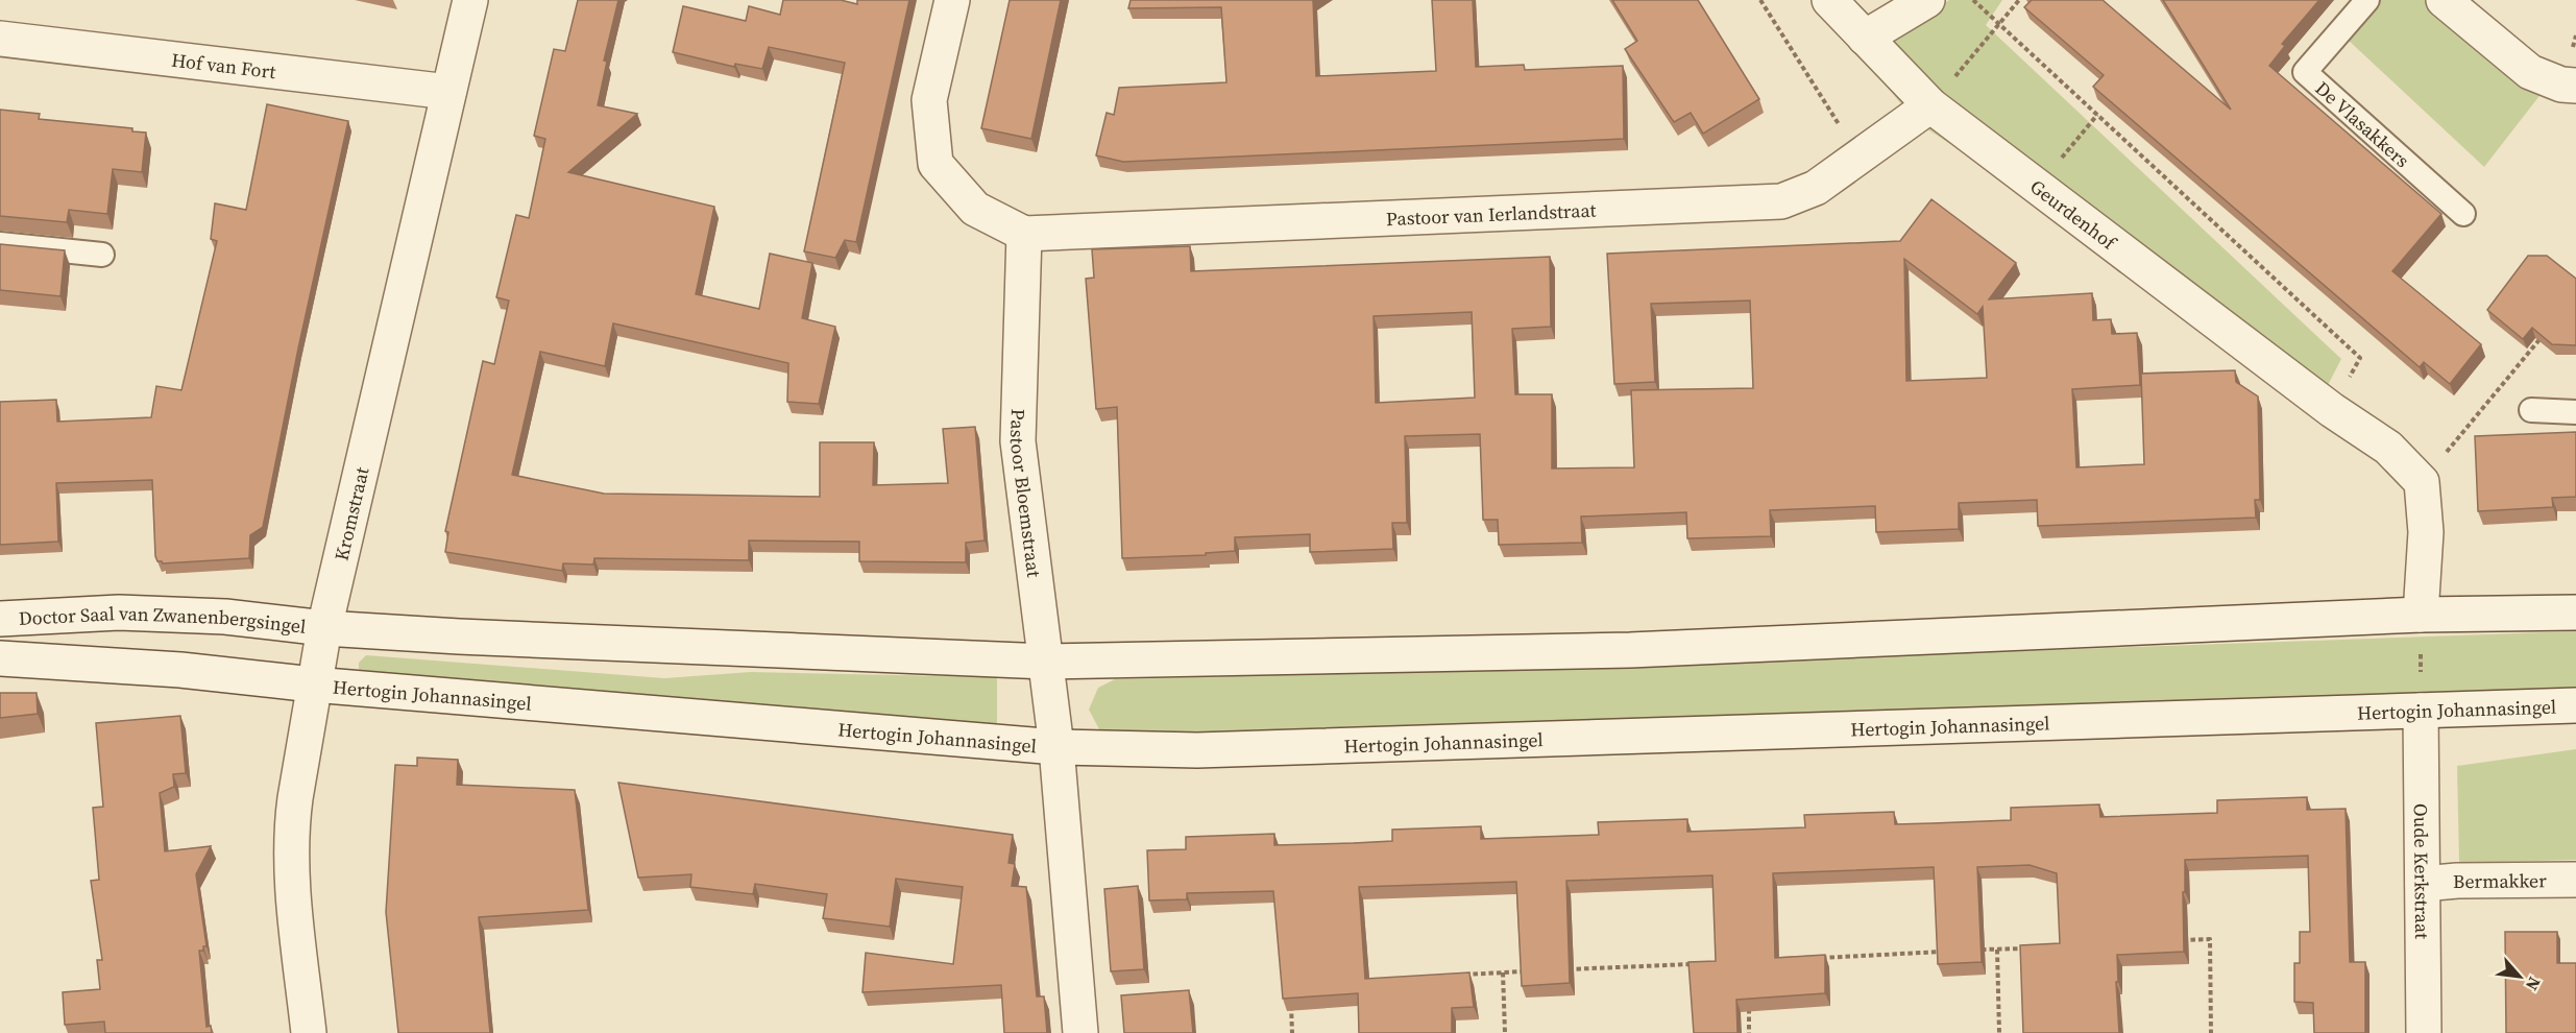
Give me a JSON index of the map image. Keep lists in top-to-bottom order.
{
  "streets": {
    "street": [
      "Hof van Fort",
      "Geurdenhof",
      "Pastoor van Ierlandstraat",
      "Pastoor Bloemstraat",
      "Kromstraat",
      "Doctor Saal van Zwanenbergsingel",
      "Hertogin Johannasingel",
      "Oude Kerkstraat",
      "Bermakker"
    ],
    "lane": ["De Vlasakkers"]
  },
  "crossings": [
    ["Hof van Fort", "Kromstraat"],
    ["Geurdenhof", "Pastoor van Ierlandstraat"],
    ["Pastoor van Ierlandstraat", "Pastoor Bloemstraat"],
    ["Pastoor Bloemstraat", "Hertogin Johannasingel"],
    ["Kromstraat", "Doctor Saal van Zwanenbergsingel"],
    ["Kromstraat", "Hertogin Johannasingel"],
    ["Hertogin Johannasingel", "Oude Kerkstraat"],
    ["Oude Kerkstraat", "Bermakker"]
  ],
  "north": "bottom right"
}
